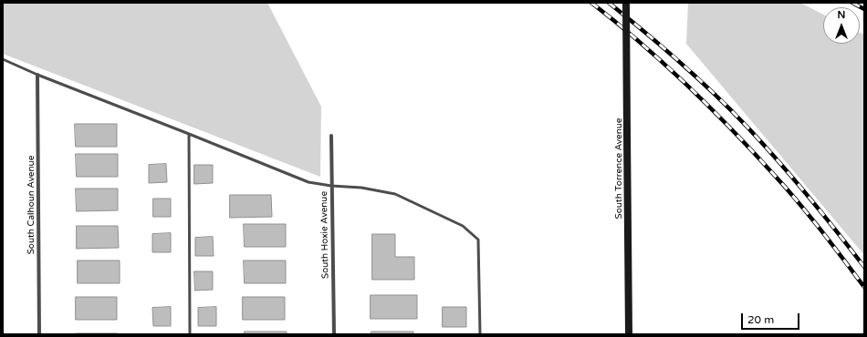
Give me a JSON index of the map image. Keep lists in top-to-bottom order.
{
  "streets": {
    "main road": ["South Torrence Avenue"],
    "street": ["South Calhoun Avenue", "South Hoxie Avenue"]
  },
  "scale_bar": "20 m",
  "north": "top"
}
